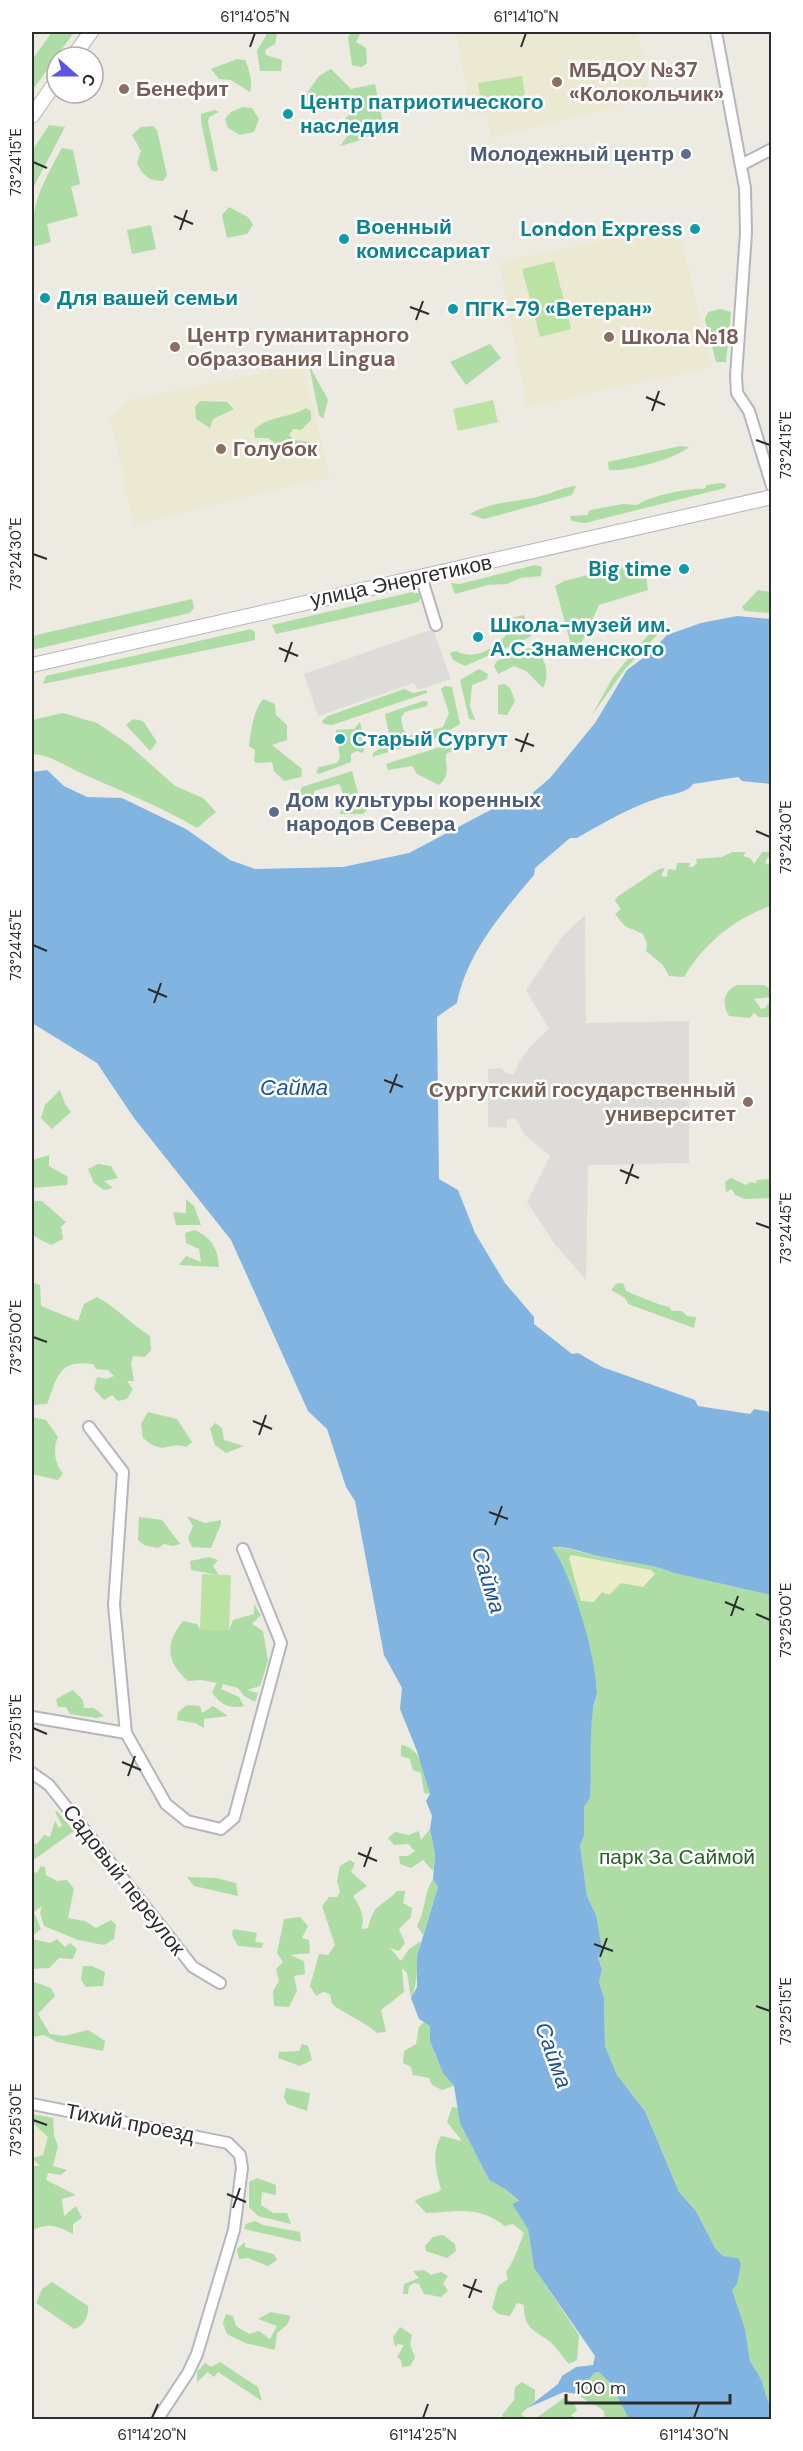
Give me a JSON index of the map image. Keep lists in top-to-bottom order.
{
  "streets": {
    "main road": ["улица Энергетиков"],
    "street": ["Садовый переулок", "Тихий проезд"]
  },
  "water": ["Сайма"],
  "parks": ["парк За Саймой"],
  "places": [
    "МБДОУ №37 «Колокольчик»",
    "Бенефит",
    "Центр патриотического наследия",
    "Молодежный центр",
    "London Express",
    "Военный комиссариат",
    "Для вашей семьи",
    "ПГК-79 «Ветеран»",
    "Школа №18",
    "Центр гуманитарного образования Lingua",
    "Голубок",
    "Big time",
    "Школа-музей им. А.С.Знаменского",
    "Старый Сургут",
    "Дом культуры коренных народов Севера",
    "Сургутский государственный университет"
  ],
  "scale_bar": "100 m",
  "north": "right",
  "coordinates": [
    "61°14'05\"N",
    "61°14'10\"N",
    "73°24'15\"E",
    "73°24'30\"E",
    "73°24'45\"E",
    "73°25'00\"E",
    "73°25'15\"E",
    "73°25'30\"E",
    "61°14'20\"N",
    "61°14'25\"N",
    "61°14'30\"N"
  ]
}
